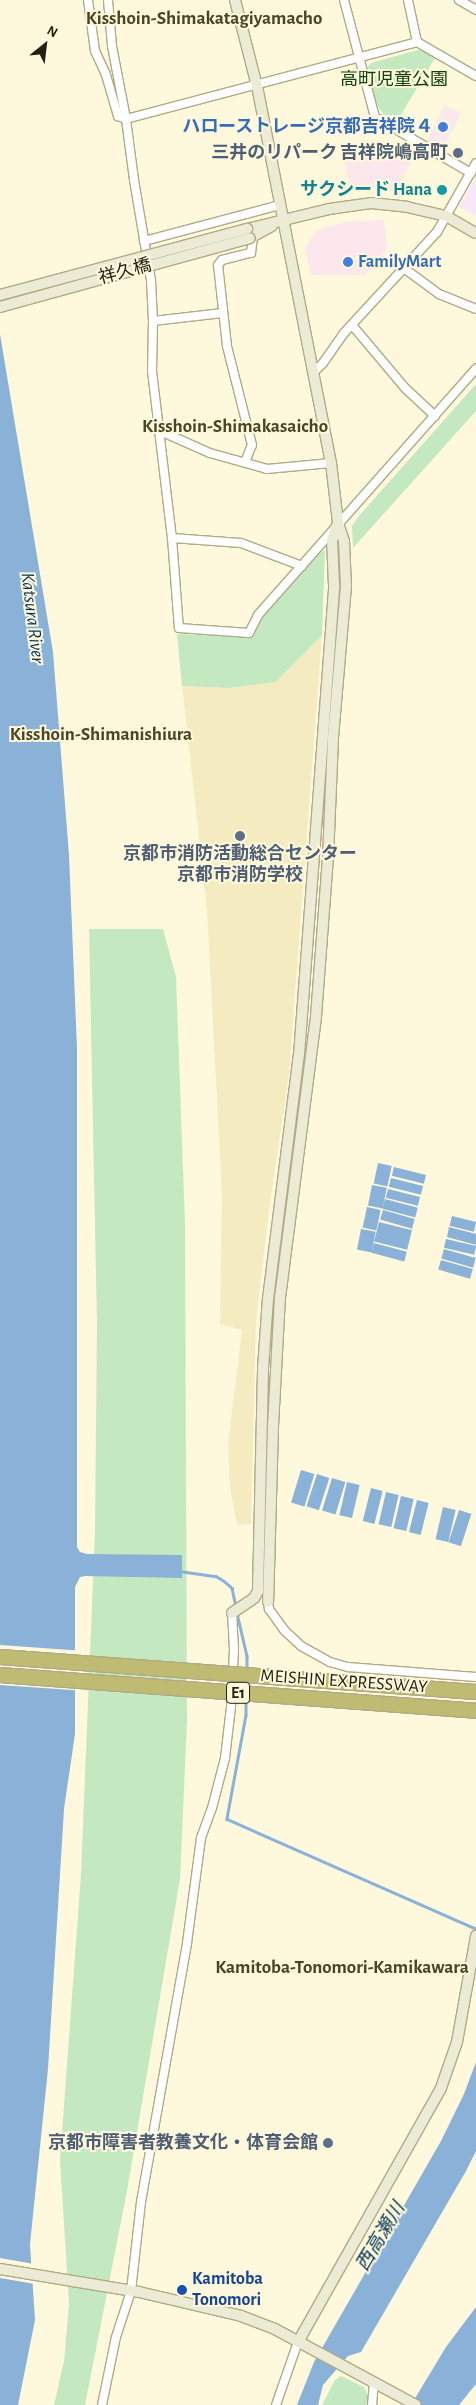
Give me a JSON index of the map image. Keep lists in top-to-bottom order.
{
  "streets": {
    "highway": ["MEISHIN EXPRESSWAY", "E1"],
    "street": ["祥久橋"]
  },
  "districts": [
    "Kisshoin-Shimakatagiyamacho",
    "Kisshoin-Shimakasaicho",
    "Kisshoin-Shimanishiura",
    "Kamitoba-Tonomori-Kamikawara"
  ],
  "water": ["Katsura River", "西高瀬川"],
  "parks": ["高町児童公園"],
  "places": [
    "ハローストレージ京都吉祥院４",
    "三井のリパーク 吉祥院嶋高町",
    "サクシード Hana",
    "FamilyMart",
    "京都市消防活動総合センター 京都市消防学校",
    "京都市障害者教養文化・体育会館",
    "Kamitoba Tonomori"
  ],
  "north": "top right"
}
